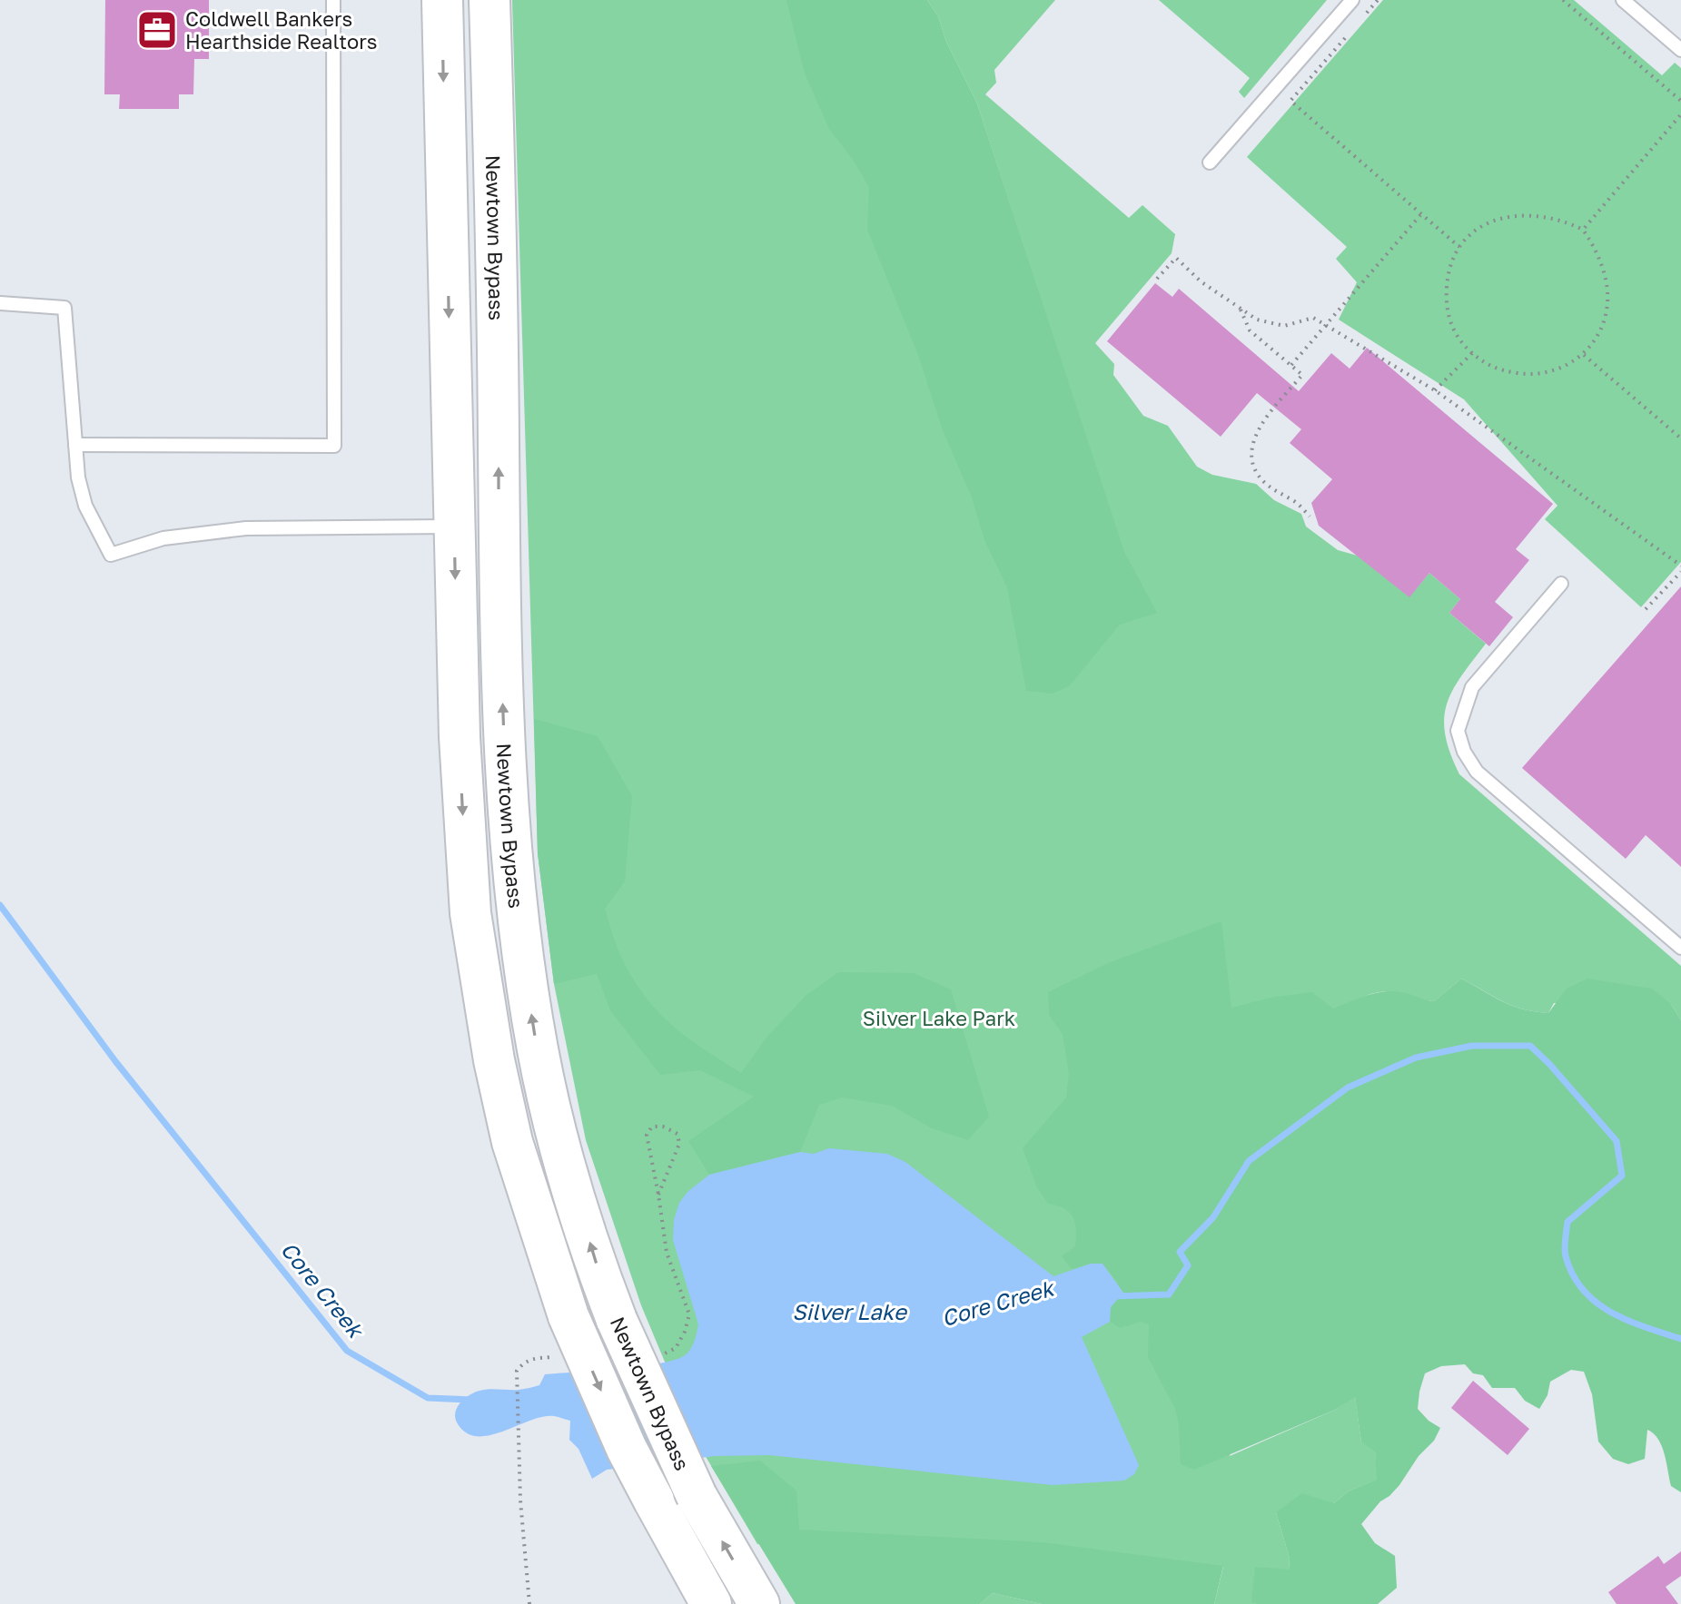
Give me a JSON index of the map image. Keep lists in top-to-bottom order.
{
  "streets": {
    "highway": ["Newtown Bypass"]
  },
  "water": ["Core Creek", "Silver Lake"],
  "parks": ["Silver Lake Park"],
  "places": {
    "office": ["Coldwell Bankers Hearthside Realtors"]
  }
}
